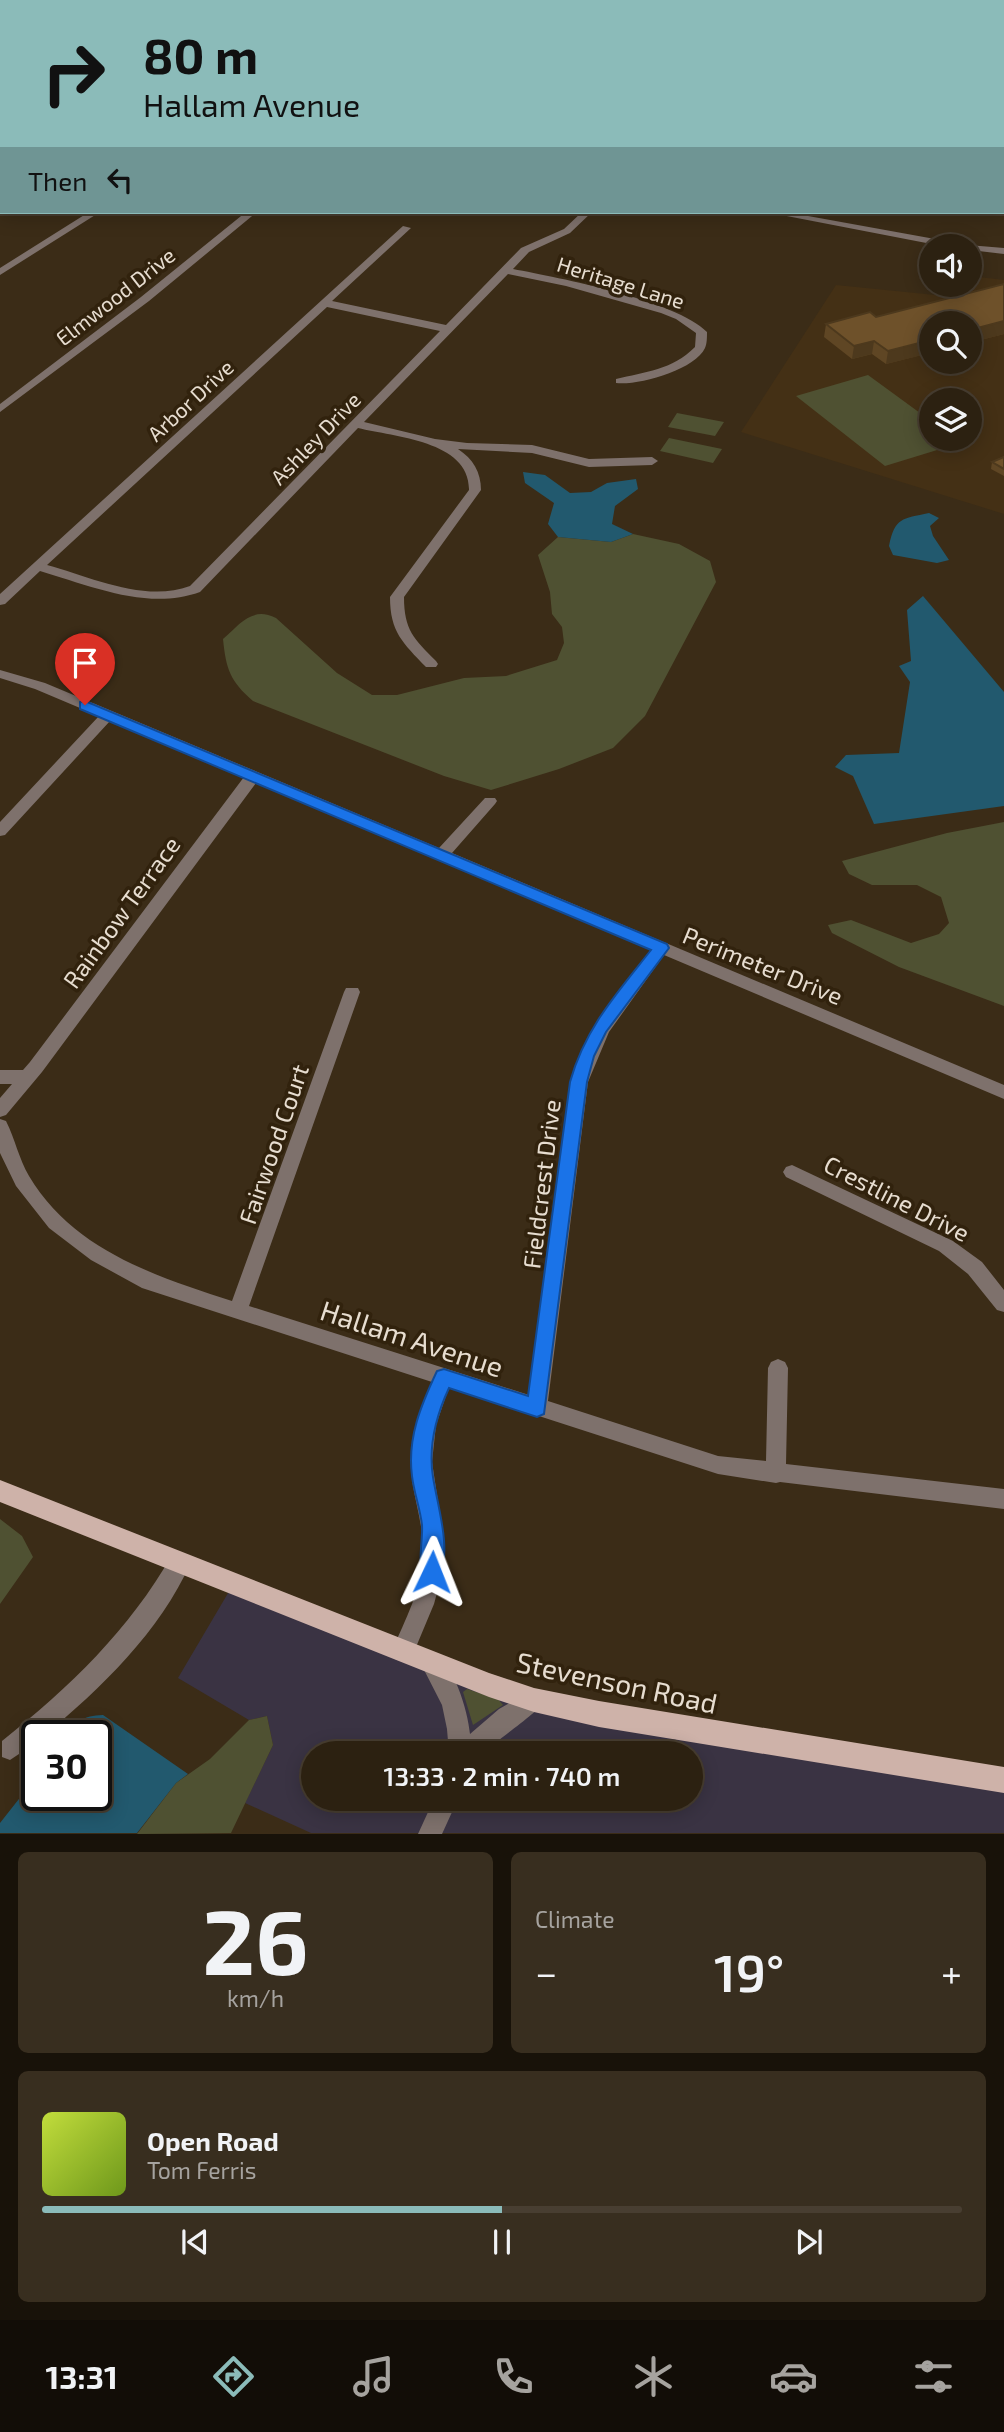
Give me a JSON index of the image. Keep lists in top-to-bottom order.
{
  "streets": {
    "main road": ["Stevenson Road"],
    "street": [
      "Heritage Lane",
      "Elmwood Drive",
      "Arbor Drive",
      "Ashley Drive",
      "Rainbow Terrace",
      "Perimeter Drive",
      "Fairwood Court",
      "Fieldcrest Drive",
      "Crestline Drive",
      "Hallam Avenue"
    ]
  },
  "crossings": [
    ["Heritage Lane", "Ashley Drive"],
    ["Arbor Drive", "Ashley Drive"],
    ["Rainbow Terrace", "Perimeter Drive"],
    ["Perimeter Drive", "Fieldcrest Drive"],
    ["Fairwood Court", "Hallam Avenue"],
    ["Fieldcrest Drive", "Hallam Avenue"]
  ],
  "page": {
    "turn": ["80 m", "Hallam Avenue"],
    "then": "Then",
    "limit": "30",
    "trip": "13:33 · 2 min · 740 m",
    "tile": [
      ["26", "km/h"],
      "Climate"
    ],
    "heat": ["−", "19°", "+"],
    "song": ["Open Road", "Tom Ferris"],
    "tabs": "13:31"
  }
}
